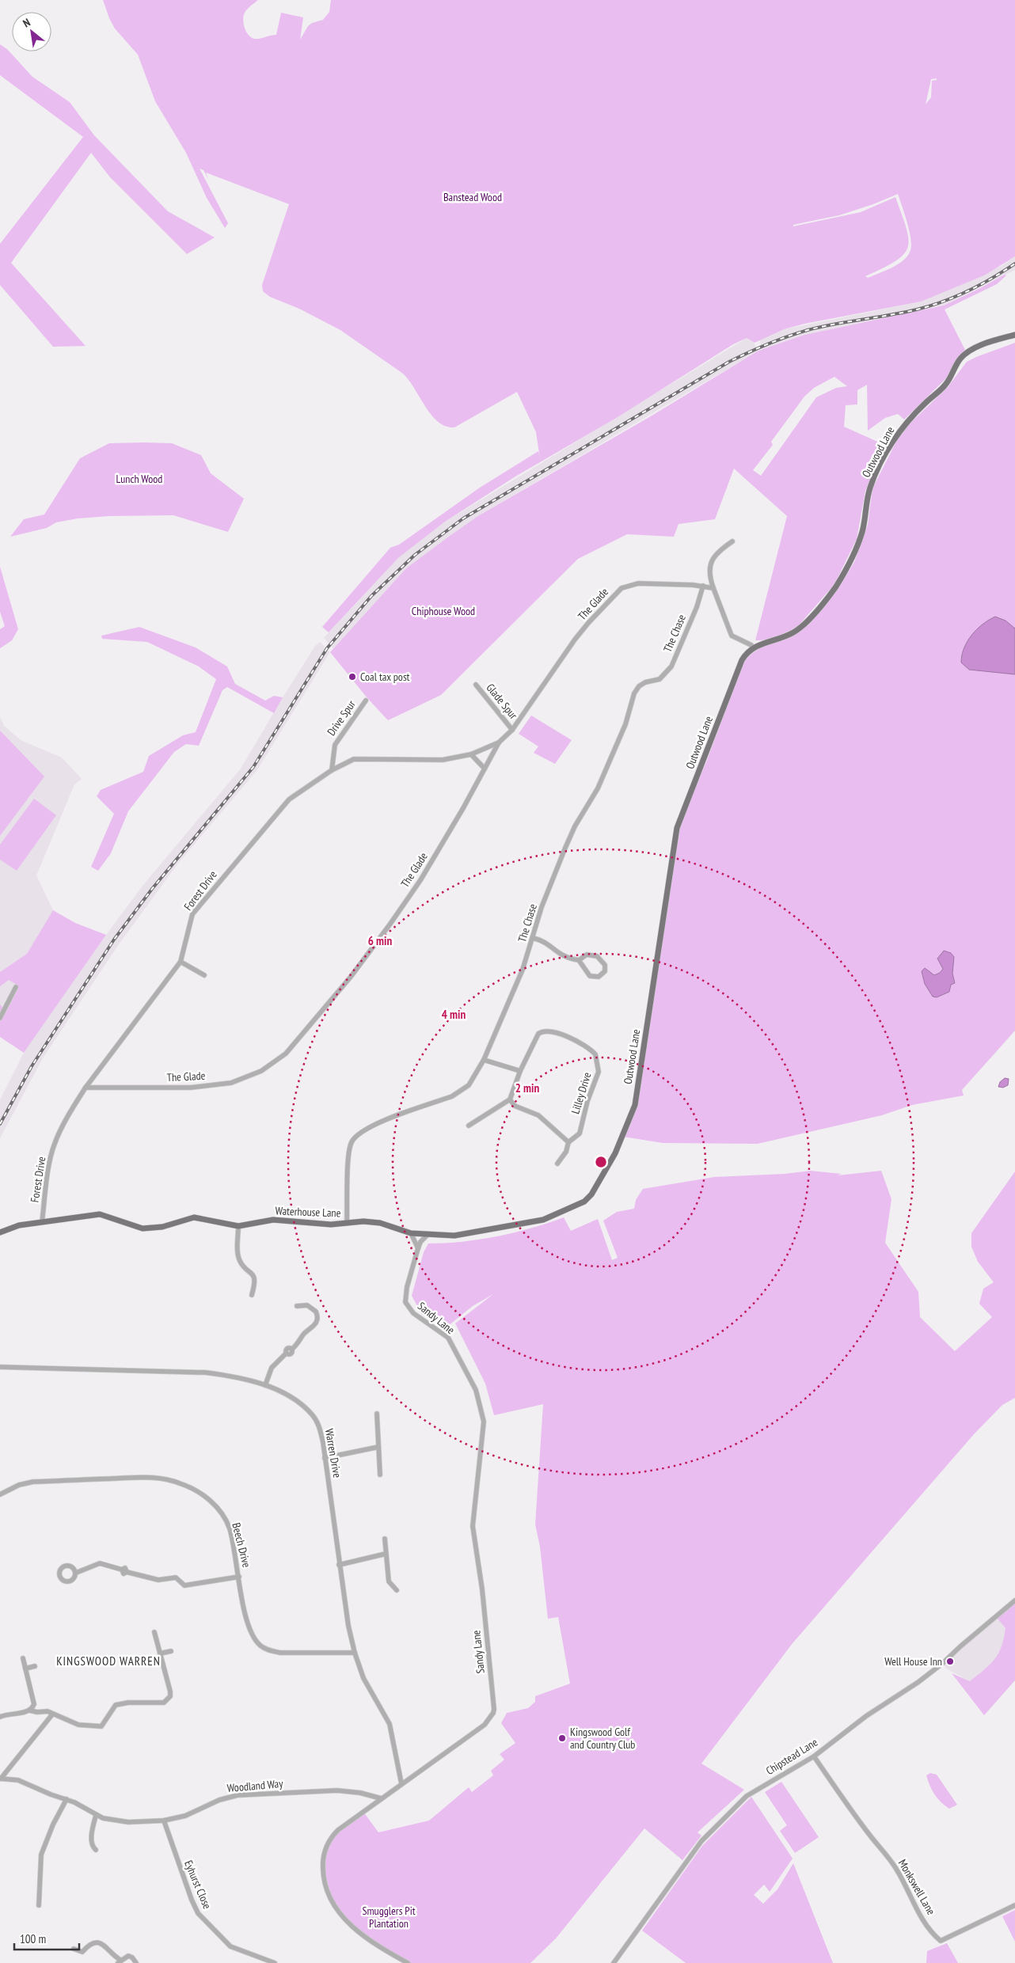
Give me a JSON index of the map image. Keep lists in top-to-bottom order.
{
  "streets": {
    "main road": ["Outwood Lane", "Waterhouse Lane"],
    "street": [
      "The Glade",
      "The Chase",
      "Glade Spur",
      "Drive Spur",
      "Forest Drive",
      "Lilley Drive",
      "Sandy Lane",
      "Warren Drive",
      "Beech Drive",
      "Chipstead Lane",
      "Woodland Way",
      "Eyhurst Close",
      "Monkswell Lane"
    ]
  },
  "crossings": [
    ["Outwood Lane", "Waterhouse Lane"],
    ["The Glade", "The Chase"],
    ["The Glade", "Glade Spur"],
    ["The Glade", "Forest Drive"],
    ["The Chase", "Waterhouse Lane"],
    ["Drive Spur", "Forest Drive"],
    ["Forest Drive", "Waterhouse Lane"],
    ["Waterhouse Lane", "Sandy Lane"],
    ["Sandy Lane", "Warren Drive"],
    ["Sandy Lane", "Woodland Way"],
    ["Warren Drive", "Beech Drive"],
    ["Chipstead Lane", "Monkswell Lane"],
    ["Woodland Way", "Eyhurst Close"]
  ],
  "districts": ["KINGSWOOD WARREN"],
  "parks": [
    "Banstead Wood",
    "Lunch Wood",
    "Chiphouse Wood",
    "Smugglers Pit Plantation"
  ],
  "places": ["Coal tax post", "Well House Inn", "Kingswood Golf and Country Club"],
  "scale_bar": "100 m",
  "north": "top left",
  "rings": ["6 min", "4 min", "2 min"]
}
